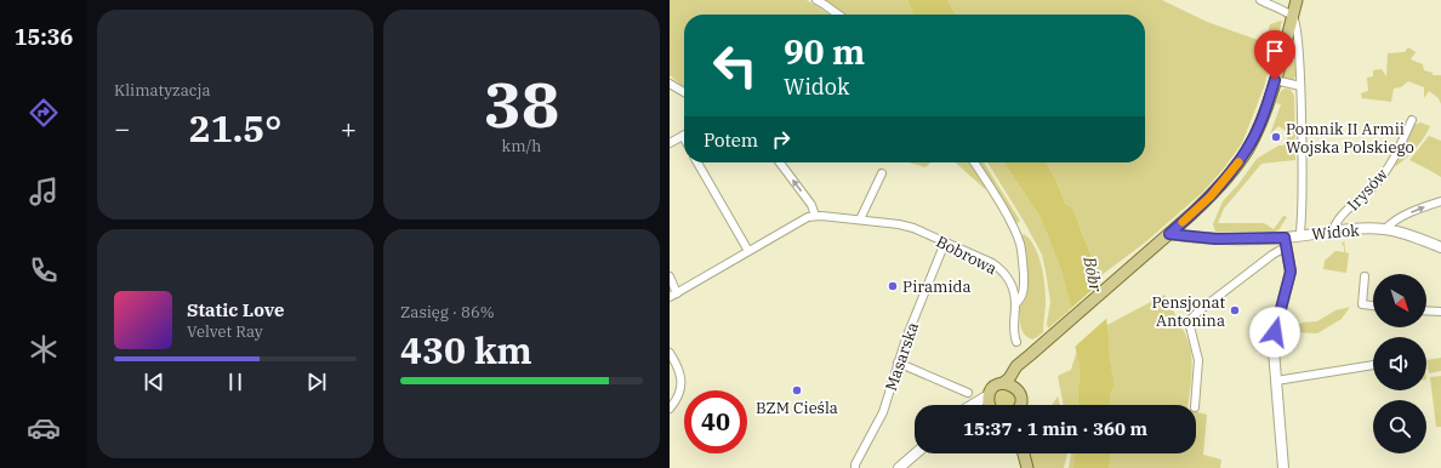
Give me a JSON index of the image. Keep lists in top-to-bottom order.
{
  "streets": {
    "street": [
      "Irysów",
      "Widok",
      "Bobrowa",
      "Masarska"
    ]
  },
  "crossings": [
    ["Irysów", "Widok"],
    ["Bobrowa", "Masarska"]
  ],
  "water": ["Bóbr"],
  "places": [
    "Pomnik II Armii Wojska Polskiego",
    "Piramida",
    "Pensjonat Antonina",
    "BZM Cieśla"
  ],
  "north": "bottom right",
  "page": {
    "tabs": "15:36",
    "tile": [
      "Klimatyzacja",
      ["38", "km/h"],
      ["Zasięg · 86%", "430 km"]
    ],
    "turn": ["90 m", "Widok"],
    "heat": ["−", "21.5°", "+"],
    "then": "Potem",
    "song": ["Static Love", "Velvet Ray"],
    "limit": "40",
    "trip": "15:37 · 1 min · 360 m"
  }
}
